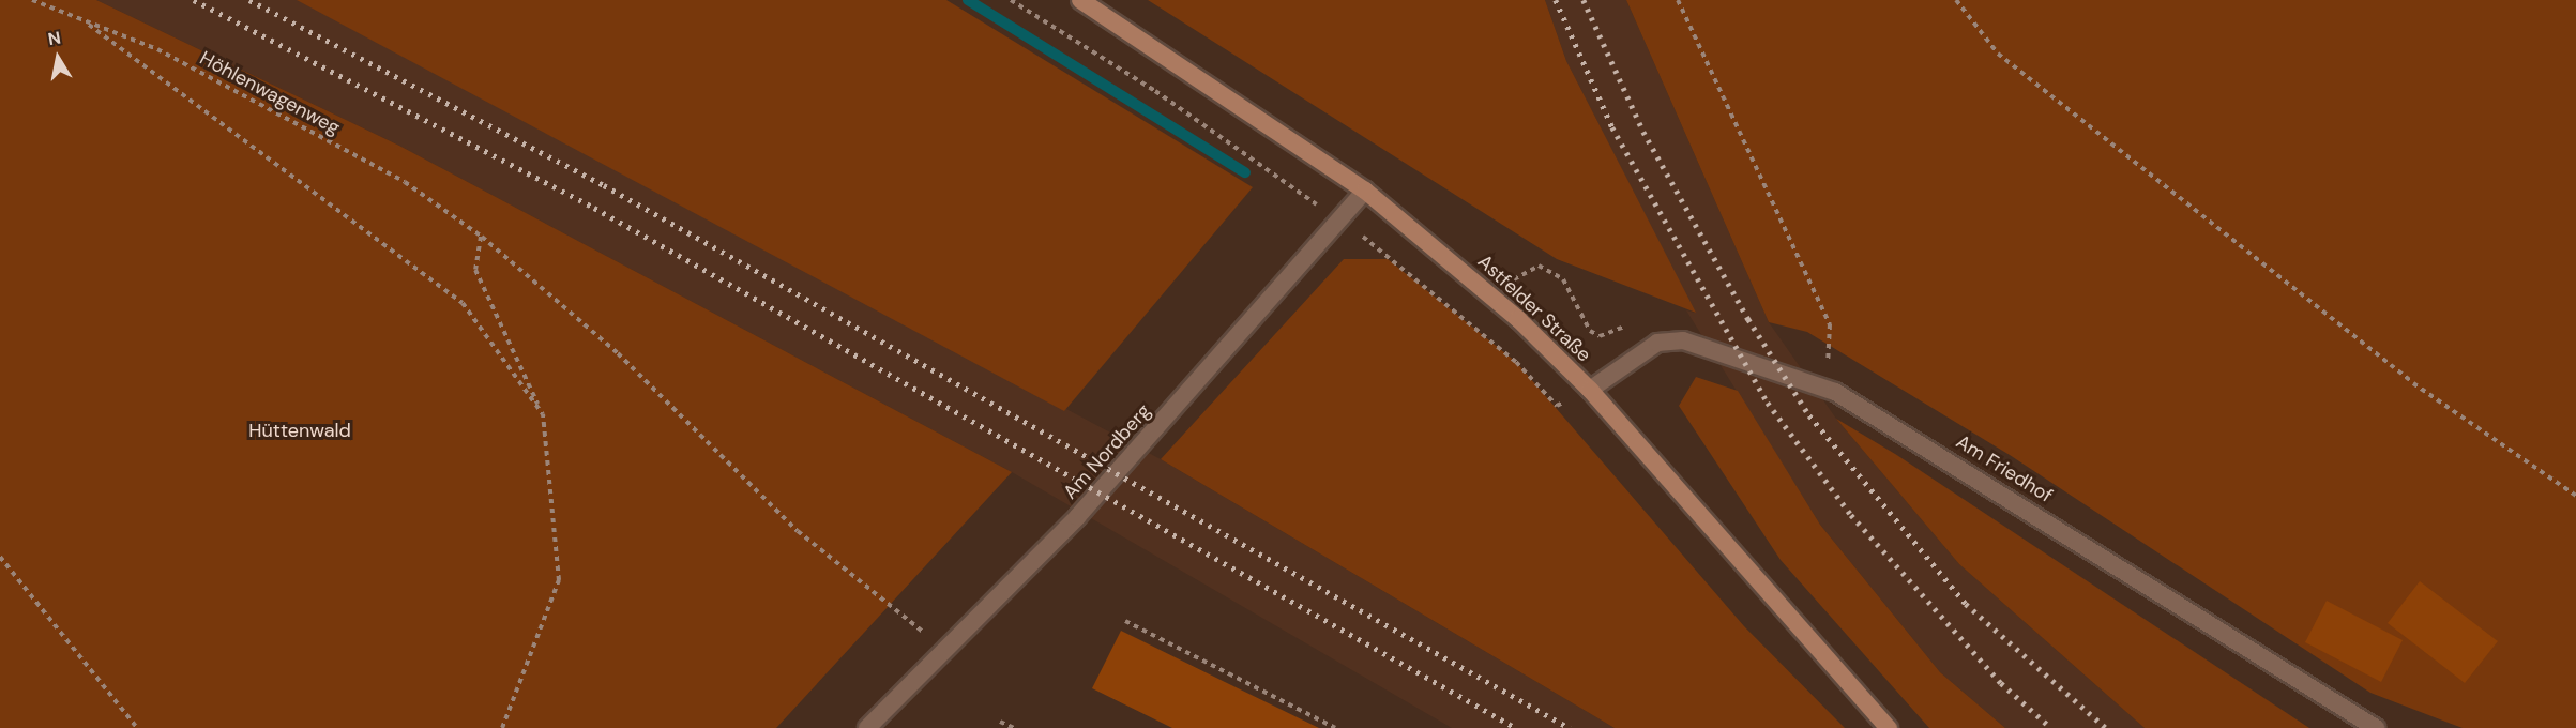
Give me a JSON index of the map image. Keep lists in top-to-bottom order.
{
  "streets": {
    "main road": ["Astfelder Straße"],
    "street": ["Am Nordberg", "Am Friedhof"],
    "path": ["Höhlenwagenweg"]
  },
  "crossings": [
    ["Höhlenwagenweg", "Am Nordberg"],
    ["Astfelder Straße", "Am Nordberg"],
    ["Astfelder Straße", "Am Friedhof"]
  ],
  "parks": ["Hüttenwald"],
  "north": "top"
}
